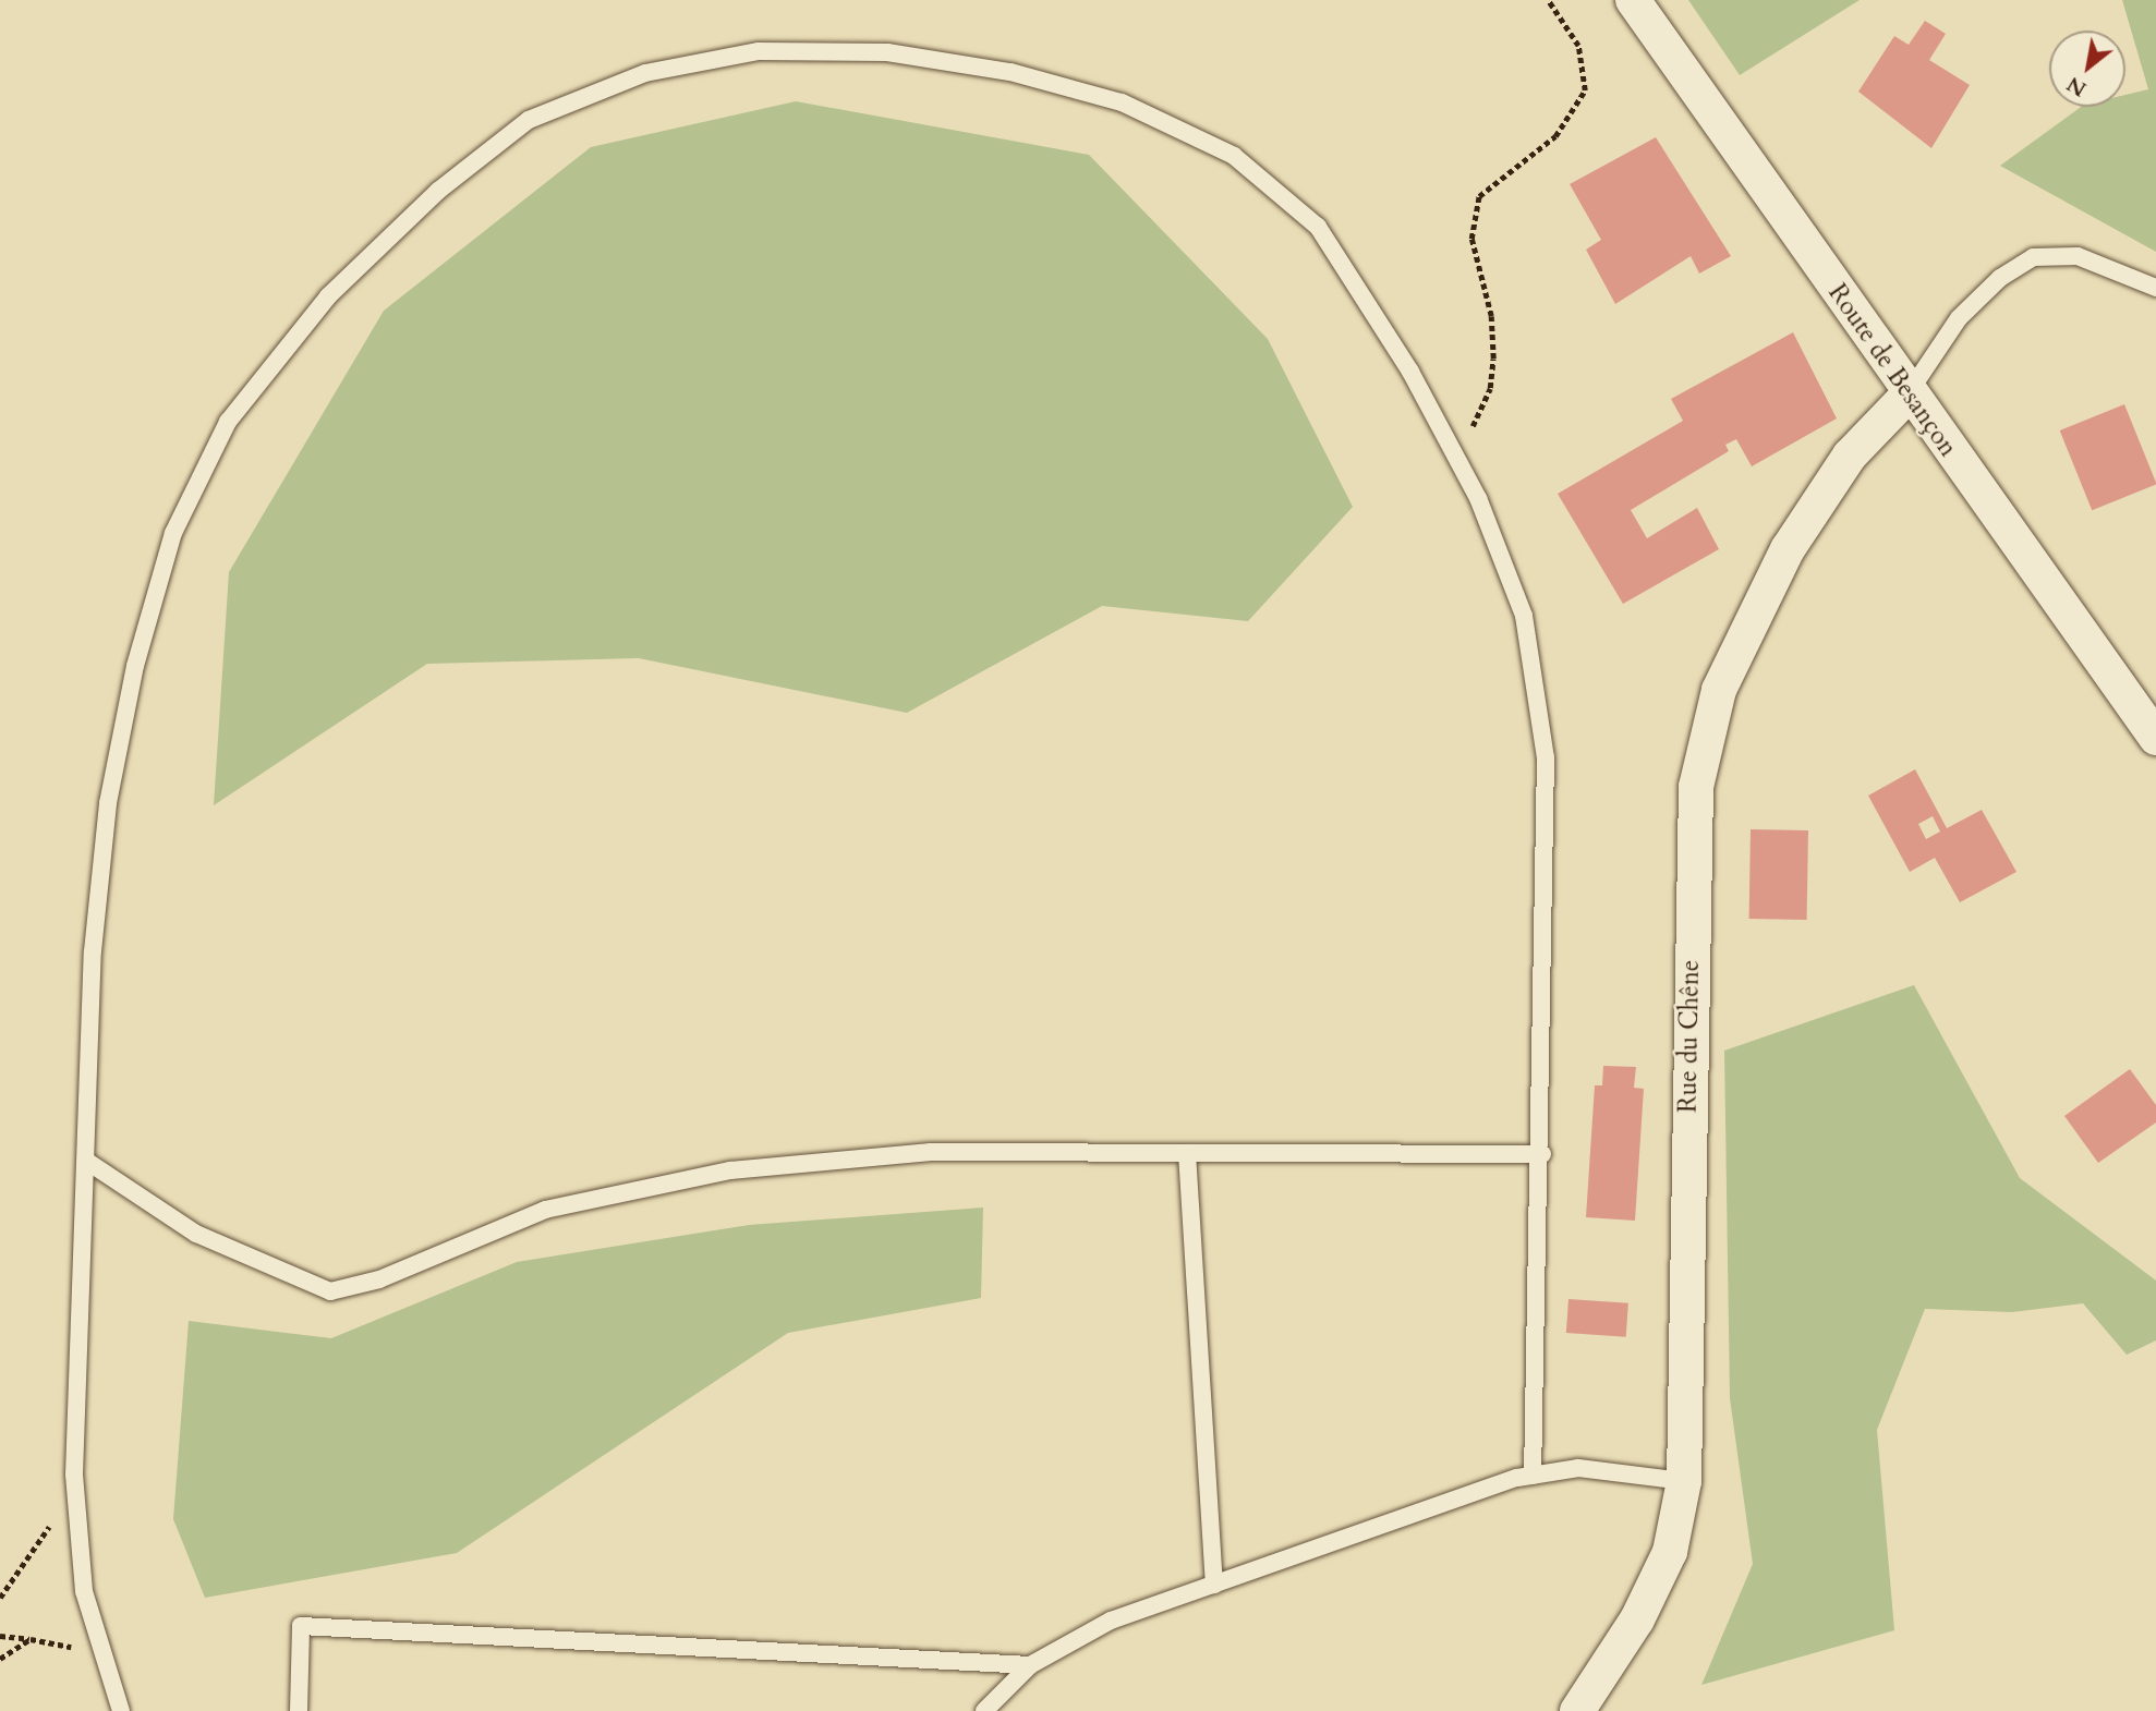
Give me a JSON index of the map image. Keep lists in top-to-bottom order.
{
  "streets": {
    "street": ["Route de Besançon", "Rue du Chêne"]
  },
  "crossings": [
    ["Route de Besançon", "Rue du Chêne"]
  ],
  "north": "bottom left"
}
